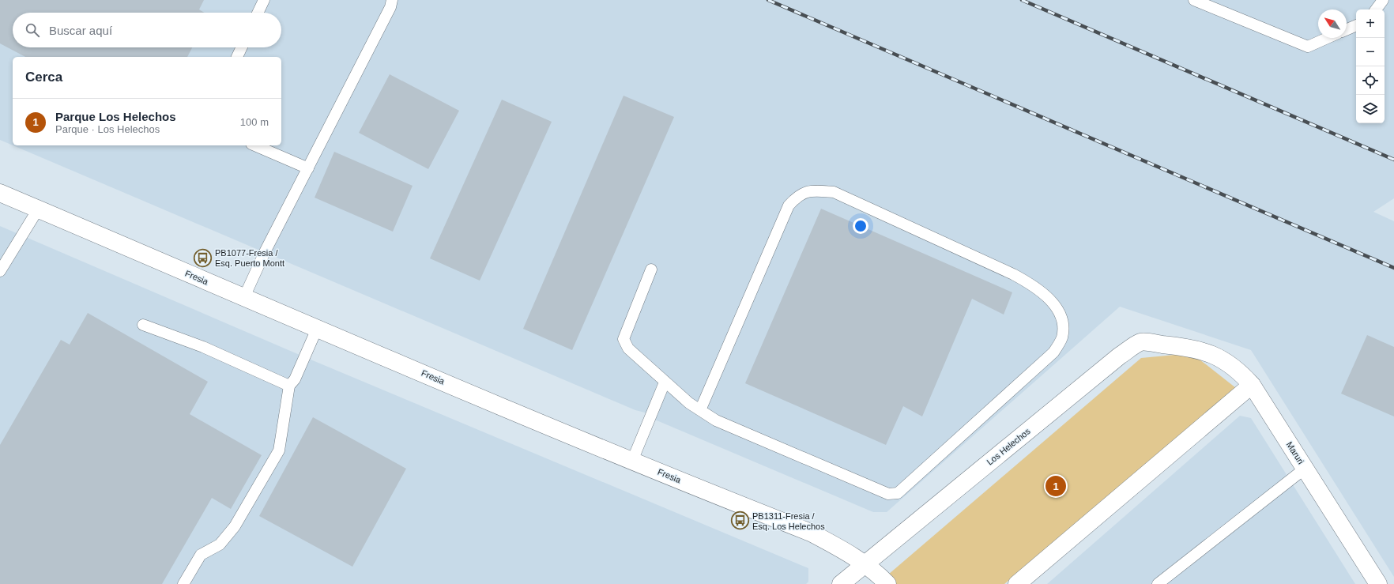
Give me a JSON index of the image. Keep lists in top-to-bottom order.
{
  "streets": {
    "street": ["Fresia", "Los Helechos", "Maruri"]
  },
  "crossings": [
    ["Fresia", "Los Helechos"],
    ["Los Helechos", "Maruri"]
  ],
  "places": {
    "bus stop": ["PB1077-Fresia / Esq. Puerto Montt", "PB1311-Fresia / Esq. Los Helechos"]
  },
  "north": "top left",
  "page": {
    "map_buttons": ["+", "−"],
    "search": "Buscar aquí",
    "heading": "Cerca",
    "list": [
      {
        "mark": "1",
        "name": "Parque Los Helechos",
        "note": "Parque · Los Helechos",
        "value": "100 m"
      }
    ],
    "pins": "1"
  }
}
